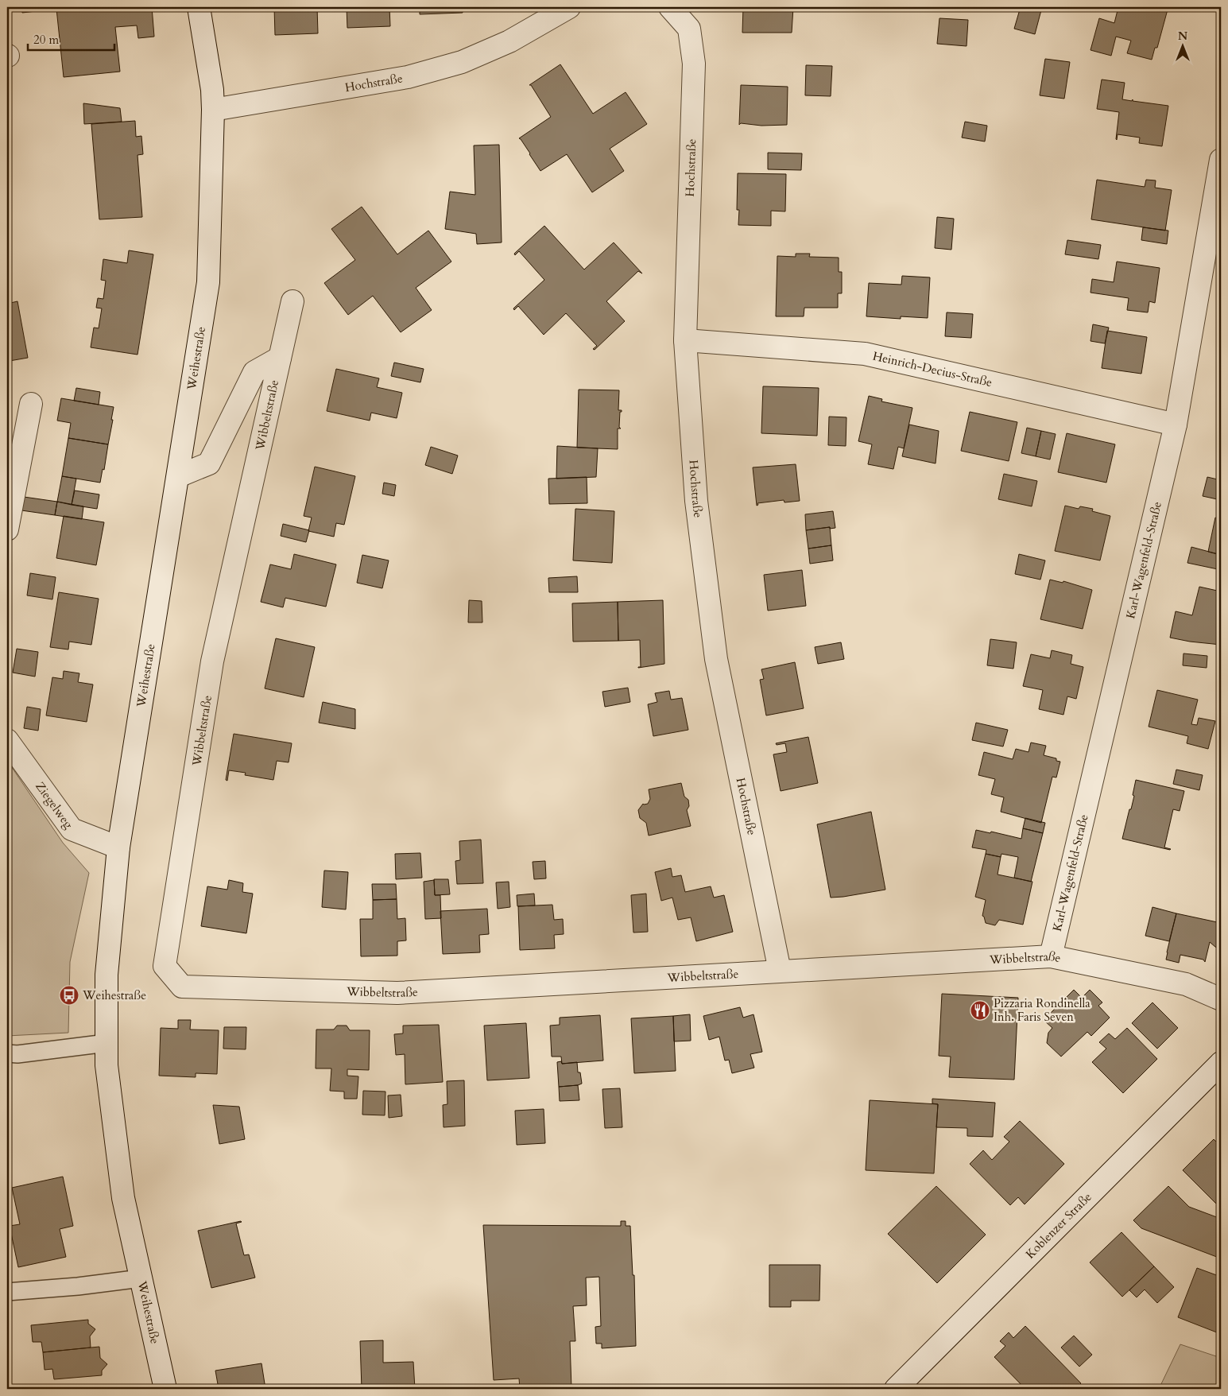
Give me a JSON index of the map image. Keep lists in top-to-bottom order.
{
  "streets": {
    "street": [
      "Hochstraße",
      "Weihestraße",
      "Heinrich-Decius-Straße",
      "Wibbeltstraße",
      "Karl-Wagenfeld-Straße",
      "Ziegelweg",
      "Koblenzer Straße"
    ]
  },
  "crossings": [
    ["Hochstraße", "Weihestraße"],
    ["Hochstraße", "Heinrich-Decius-Straße"],
    ["Hochstraße", "Wibbeltstraße"],
    ["Weihestraße", "Wibbeltstraße"],
    ["Weihestraße", "Ziegelweg"],
    ["Heinrich-Decius-Straße", "Karl-Wagenfeld-Straße"],
    ["Wibbeltstraße", "Karl-Wagenfeld-Straße"]
  ],
  "places": {
    "bus stop": ["Weihestraße"],
    "restaurant": ["Pizzaria Rondinella Inh. Faris Seven"]
  },
  "scale_bar": "20 m",
  "north": "top"
}
